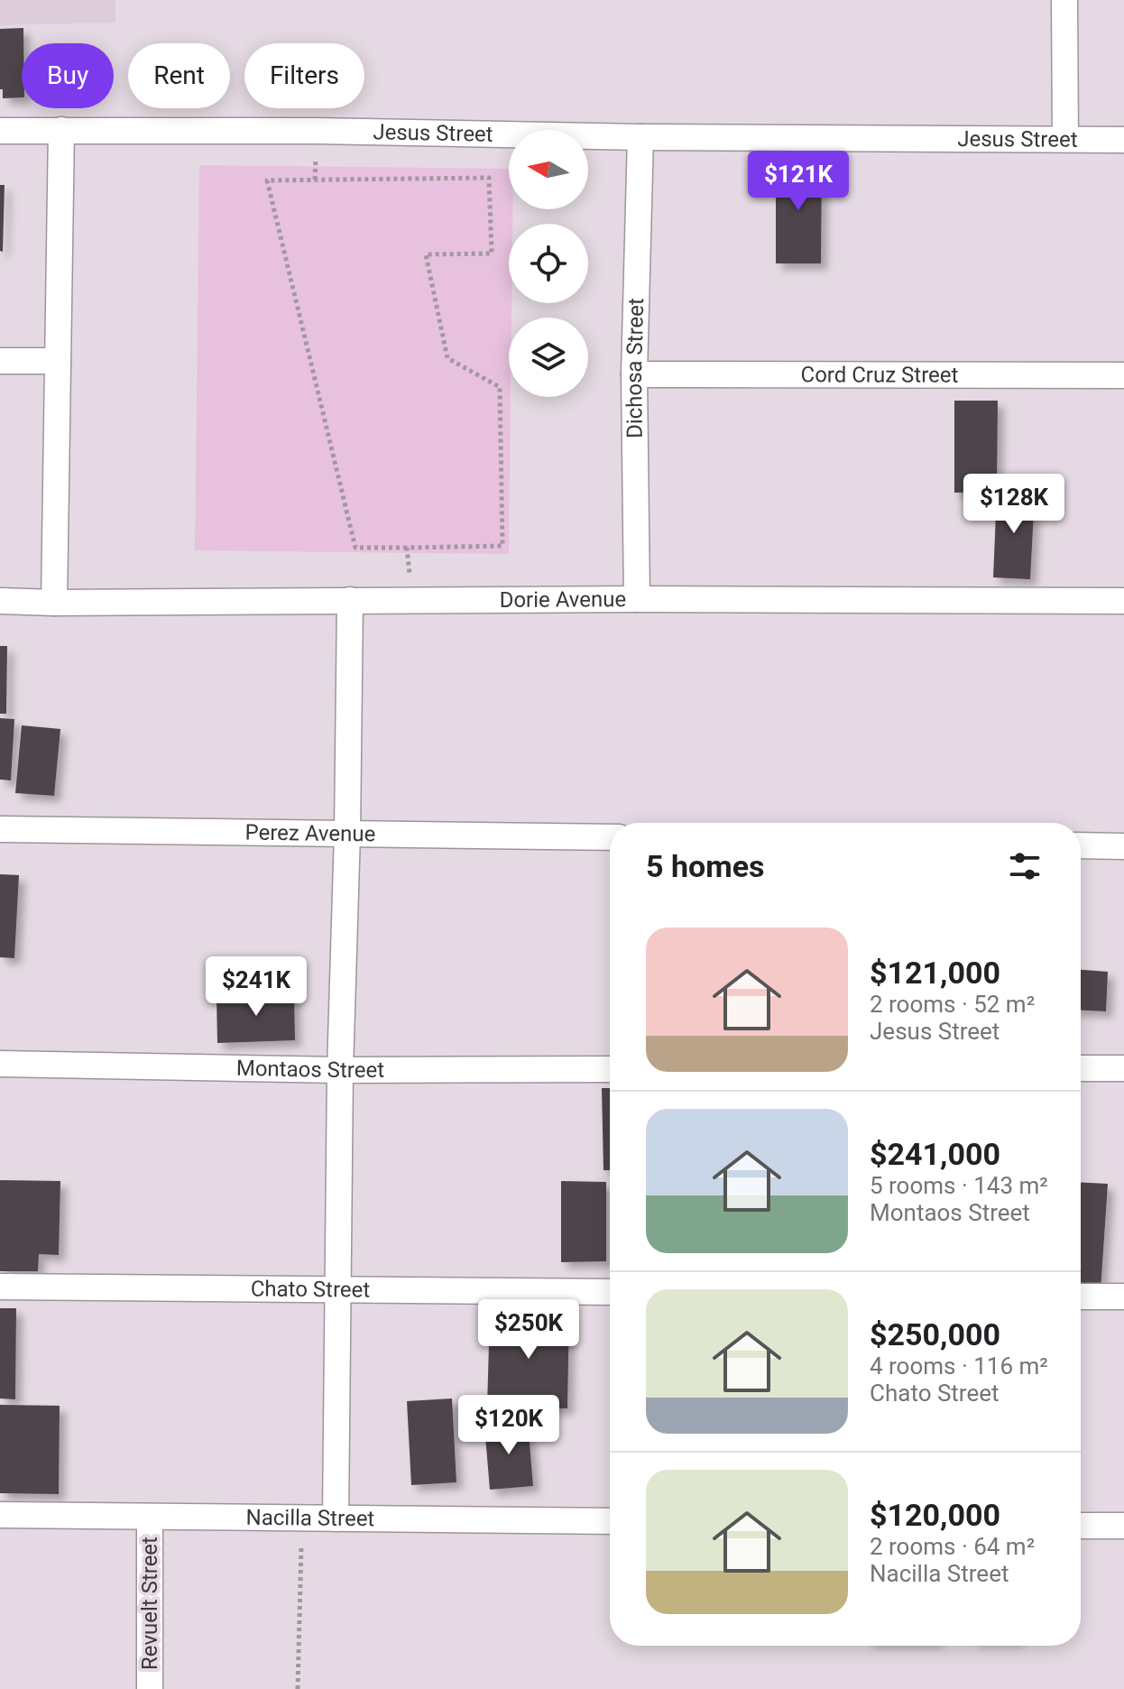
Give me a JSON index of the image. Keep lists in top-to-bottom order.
{
  "streets": {
    "street": [
      "Jesus Street",
      "Dichosa Street",
      "Cord Cruz Street",
      "Dorie Avenue",
      "Perez Avenue",
      "Montaos Street",
      "Chato Street",
      "Nacilla Street",
      "Revuelt Street"
    ]
  },
  "crossings": [
    ["Jesus Street", "Dichosa Street"],
    ["Dichosa Street", "Cord Cruz Street"],
    ["Dichosa Street", "Dorie Avenue"],
    ["Nacilla Street", "Revuelt Street"]
  ],
  "north": "left",
  "page": {
    "chip": ["Buy", "Rent", "Filters"],
    "price": [
      "$121K",
      "$128K",
      "$241K",
      "$250K",
      "$120K"
    ],
    "heading": "5 homes",
    "list": [
      {
        "name": "$121,000",
        "note": "2 rooms · 52 m² · Jesus Street"
      },
      {
        "name": "$241,000",
        "note": "5 rooms · 143 m² · Montaos Street"
      },
      {
        "name": "$250,000",
        "note": "4 rooms · 116 m² · Chato Street"
      },
      {
        "name": "$120,000",
        "note": "2 rooms · 64 m² · Nacilla Street"
      }
    ]
  }
}
